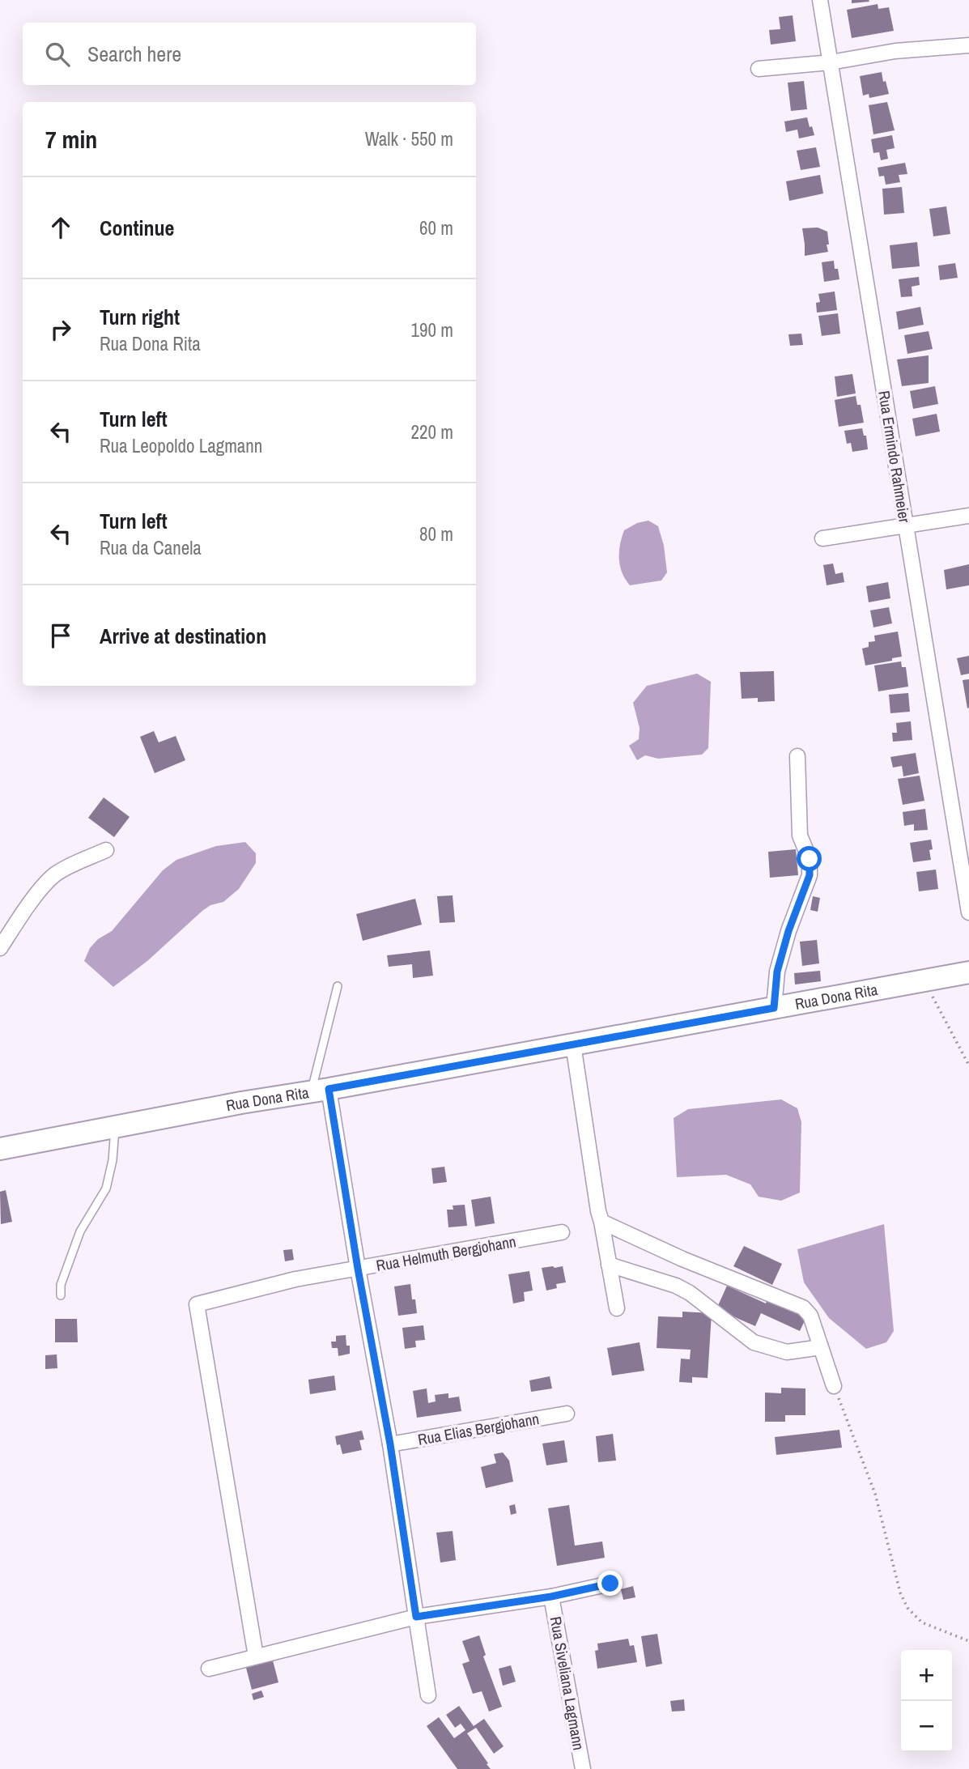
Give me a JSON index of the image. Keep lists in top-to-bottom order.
{
  "streets": {
    "main road": ["Rua Dona Rita"],
    "street": [
      "Rua Ermindo Rahmeier",
      "Rua Helmuth Bergjohann",
      "Rua Elias Bergjohann",
      "Rua Siveliana Lagmann"
    ]
  },
  "page": {
    "search": "Search here",
    "heading": ["7 min", "Walk · 550 m"],
    "list": [
      ["Continue", "60 m"],
      ["Turn right", "Rua Dona Rita", "190 m"],
      ["Turn left", "Rua Leopoldo Lagmann", "220 m"],
      ["Turn left", "Rua da Canela", "80 m"],
      "Arrive at destination"
    ],
    "map_buttons": ["+", "−"]
  }
}
